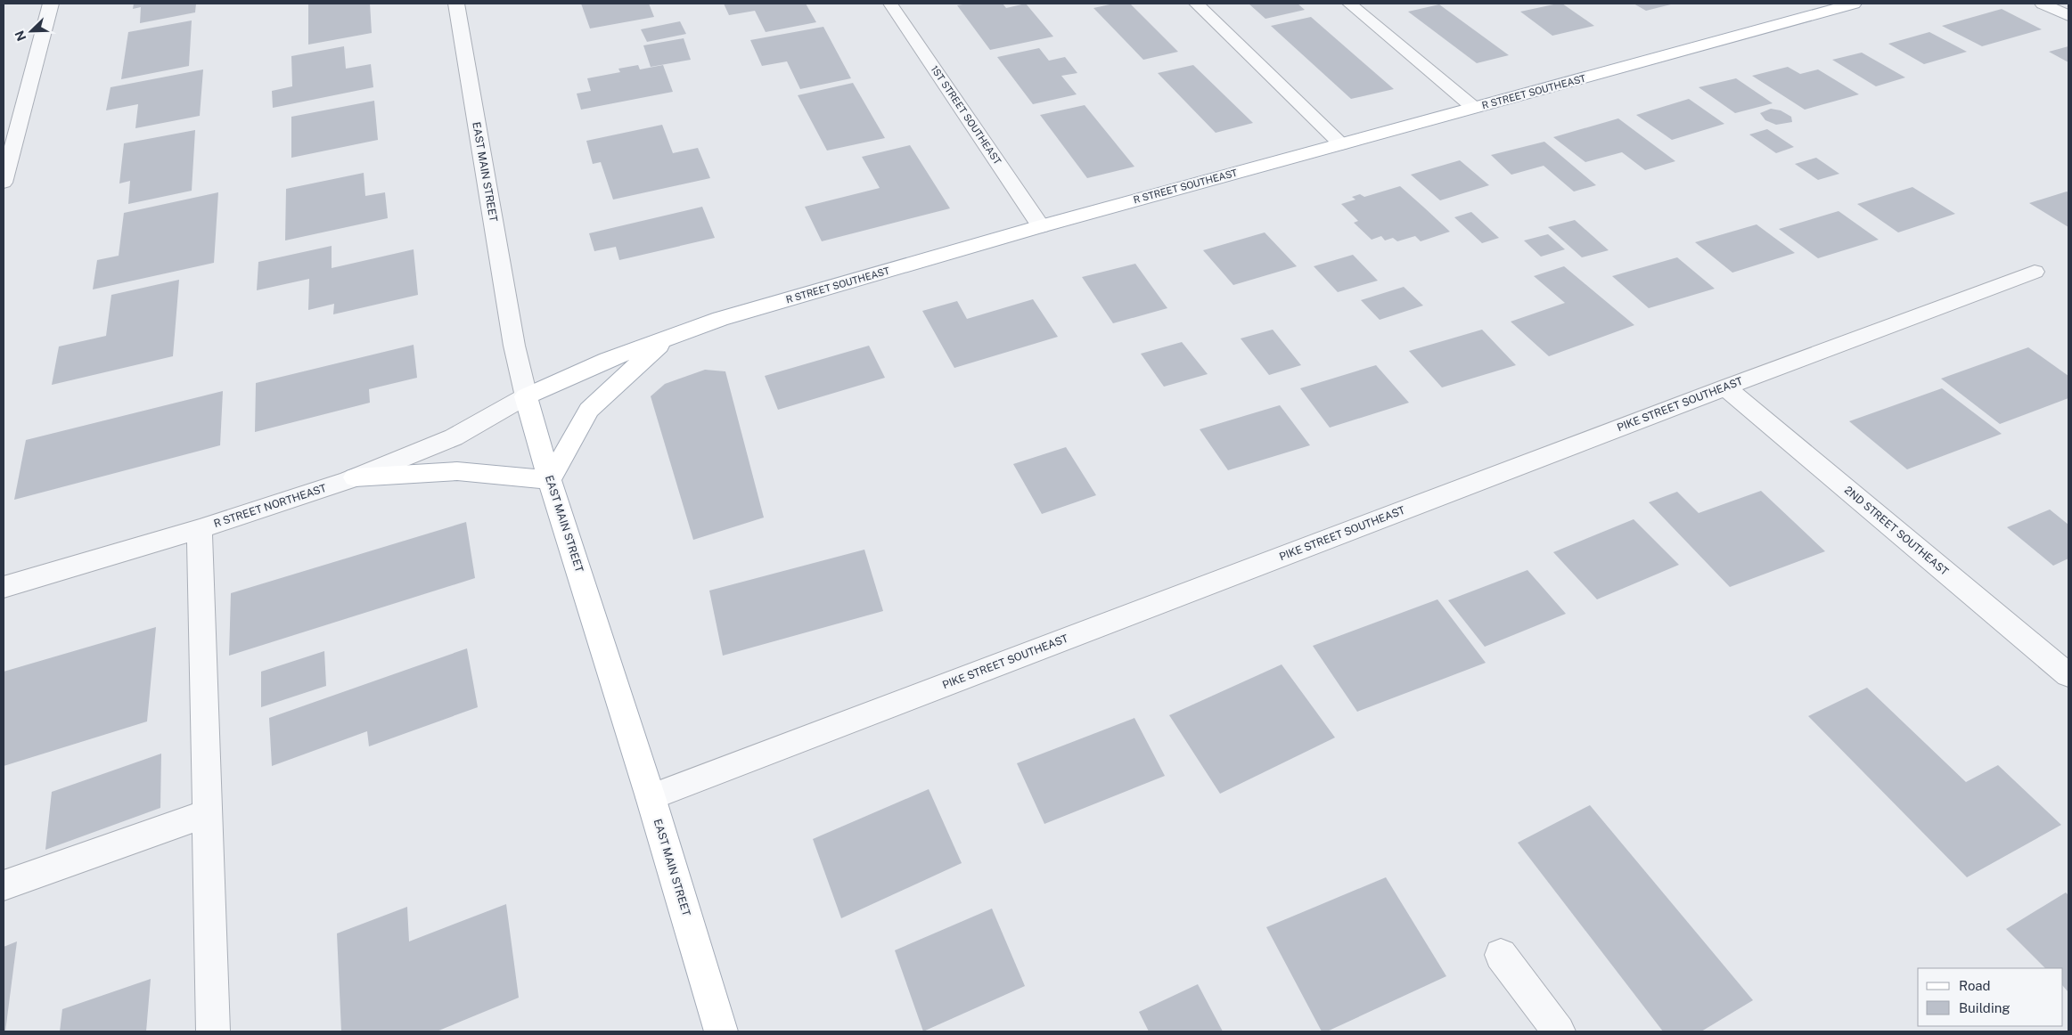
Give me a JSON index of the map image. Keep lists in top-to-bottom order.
{
  "streets": {
    "main road": ["R STREET SOUTHEAST", "EAST MAIN STREET"],
    "street": [
      "1ST STREET SOUTHEAST",
      "PIKE STREET SOUTHEAST",
      "R STREET NORTHEAST",
      "2ND STREET SOUTHEAST"
    ]
  },
  "crossings": [
    ["R STREET SOUTHEAST", "1ST STREET SOUTHEAST"],
    ["R STREET SOUTHEAST", "EAST MAIN STREET"],
    ["R STREET SOUTHEAST", "R STREET NORTHEAST"],
    ["EAST MAIN STREET", "PIKE STREET SOUTHEAST"],
    ["EAST MAIN STREET", "R STREET NORTHEAST"],
    ["PIKE STREET SOUTHEAST", "2ND STREET SOUTHEAST"]
  ],
  "legend": ["Road", "Building"],
  "north": "bottom left"
}
